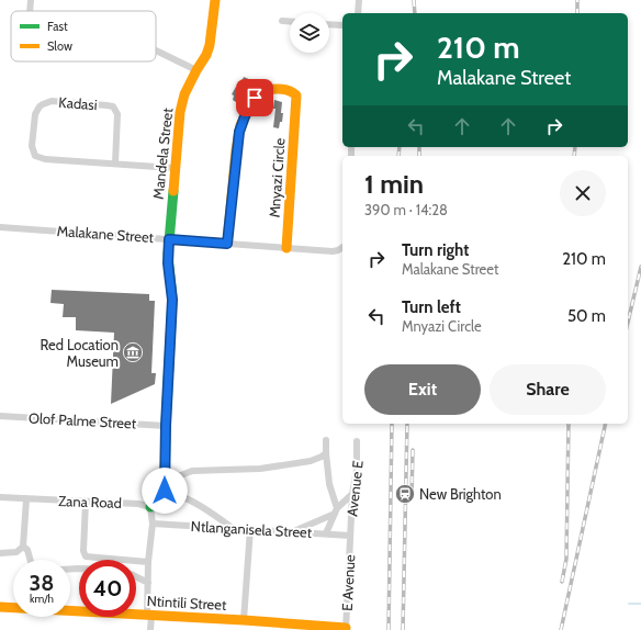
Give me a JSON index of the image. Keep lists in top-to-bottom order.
{
  "streets": {
    "street": [
      "Kadasi",
      "Mandela Street",
      "Mnyazi Circle",
      "Malakane Street",
      "Olof Palme Street",
      "Avenue E",
      "Zana Road",
      "Ntlanganisela Street",
      "E Avenue",
      "Ntintili Street"
    ]
  },
  "crossings": [
    ["Kadasi", "Mandela Street"],
    ["Mandela Street", "Malakane Street"],
    ["Mandela Street", "Olof Palme Street"],
    ["Mnyazi Circle", "Malakane Street"],
    ["Avenue E", "Ntlanganisela Street"],
    ["Avenue E", "E Avenue"],
    ["Ntlanganisela Street", "E Avenue"],
    ["E Avenue", "Ntintili Street"]
  ],
  "places": {
    "museum": ["Red Location Museum"],
    "station": ["New Brighton"]
  },
  "legend": ["Fast", "Slow"],
  "page": {
    "turn": ["210 m", "Malakane Street"],
    "heading": ["1 min", "390 m · 14:28"],
    "list": [
      {
        "name": "Turn right",
        "note": "Malakane Street",
        "value": "210 m"
      },
      {
        "name": "Turn left",
        "note": "Mnyazi Circle",
        "value": "50 m"
      }
    ],
    "buttons": ["Exit", "Share"],
    "speed": "38 km/h",
    "limit": "40"
  }
}
